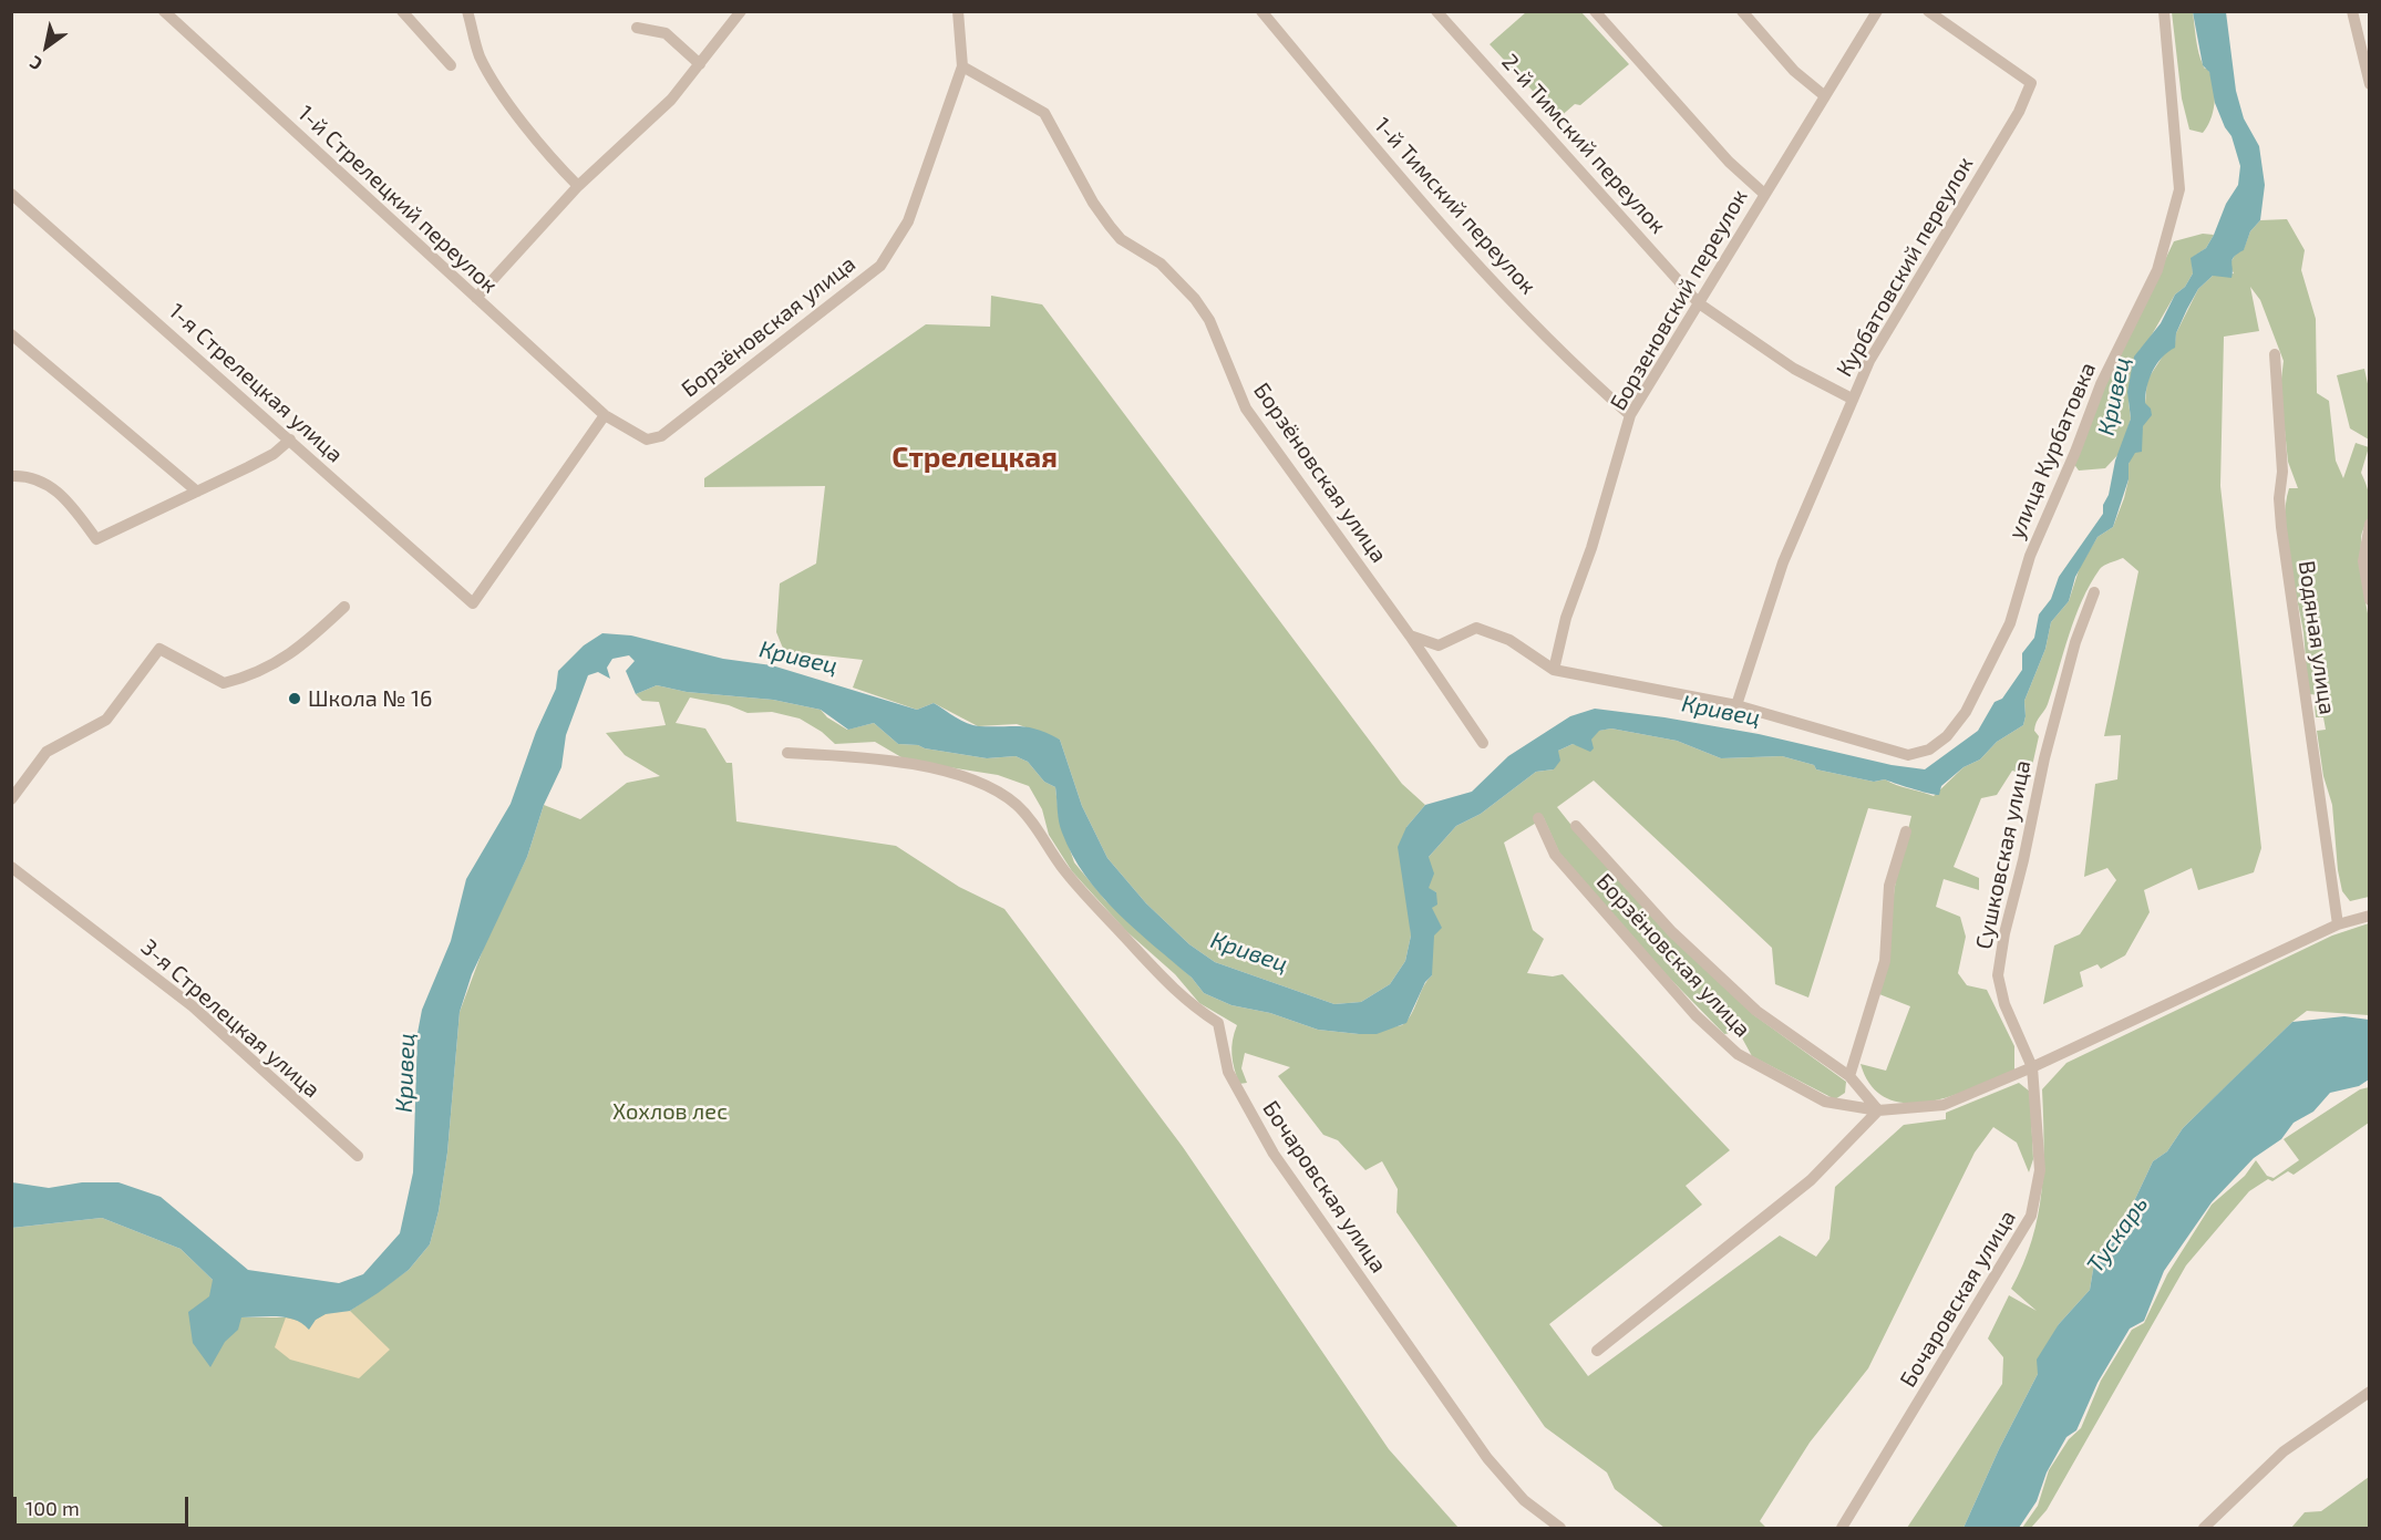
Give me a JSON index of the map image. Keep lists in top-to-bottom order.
{
  "streets": {
    "street": [
      "2-й Тимский переулок",
      "1-й Стрелецкий переулок",
      "1-й Тимский переулок",
      "Курбатовский переулок",
      "Борзеновский переулок",
      "Борзёновская улица",
      "1-я Стрелецкая улица",
      "улица Курбатовка",
      "Водяная улица",
      "Сушковская улица",
      "3-я Стрелецкая улица",
      "Бочаровская улица"
    ]
  },
  "crossings": [
    ["2-й Тимский переулок", "Курбатовский переулок"],
    ["2-й Тимский переулок", "Борзеновский переулок"],
    ["1-й Стрелецкий переулок", "Борзёновская улица"],
    ["1-й Стрелецкий переулок", "1-я Стрелецкая улица"],
    ["1-й Тимский переулок", "Борзеновский переулок"],
    ["Курбатовский переулок", "улица Курбатовка"],
    ["Борзёновская улица", "1-я Стрелецкая улица"],
    ["Сушковская улица", "Бочаровская улица"]
  ],
  "districts": ["Стрелецкая"],
  "water": ["Кривец", "Тускарь"],
  "parks": ["Хохлов лес"],
  "places": ["Школа № 16"],
  "scale_bar": "100 m",
  "north": "bottom left"
}
